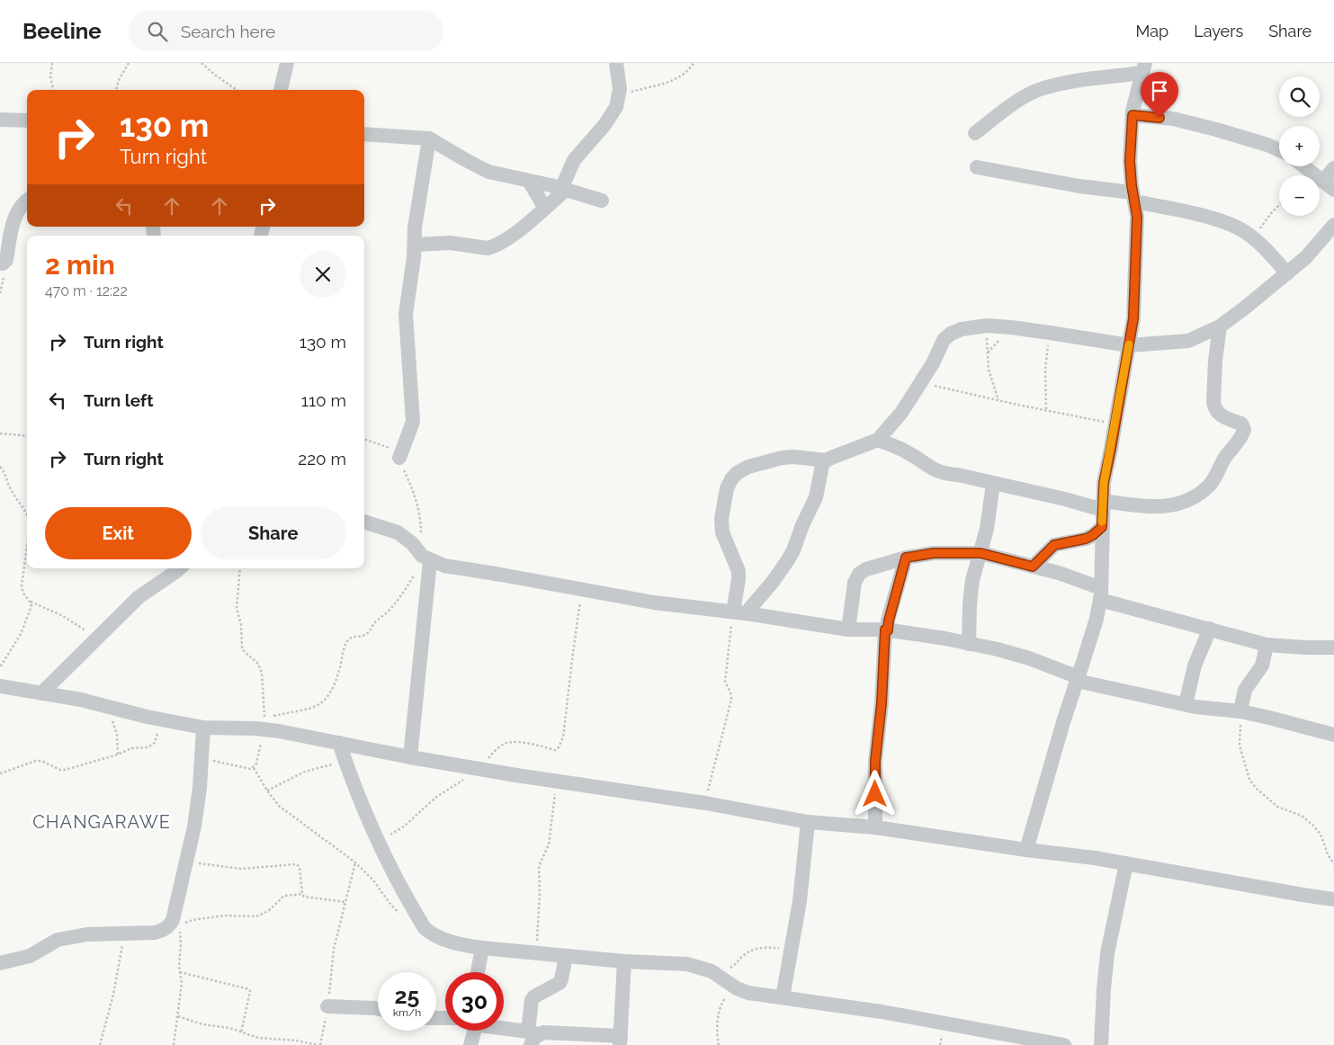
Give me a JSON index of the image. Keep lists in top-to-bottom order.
{
  "districts": ["CHANGARAWE"],
  "page": {
    "header": "Beeline",
    "search": "Search here",
    "nav": ["Map", "Layers", "Share"],
    "map_buttons": ["+", "−"],
    "turn": ["130 m", "Turn right"],
    "heading": ["2 min", "470 m · 12:22"],
    "list": [
      {
        "name": "Turn right",
        "value": "130 m"
      },
      {
        "name": "Turn left",
        "value": "110 m"
      },
      {
        "name": "Turn right",
        "value": "220 m"
      }
    ],
    "buttons": ["Exit", "Share"],
    "speed": "25 km/h",
    "limit": "30"
  }
}
